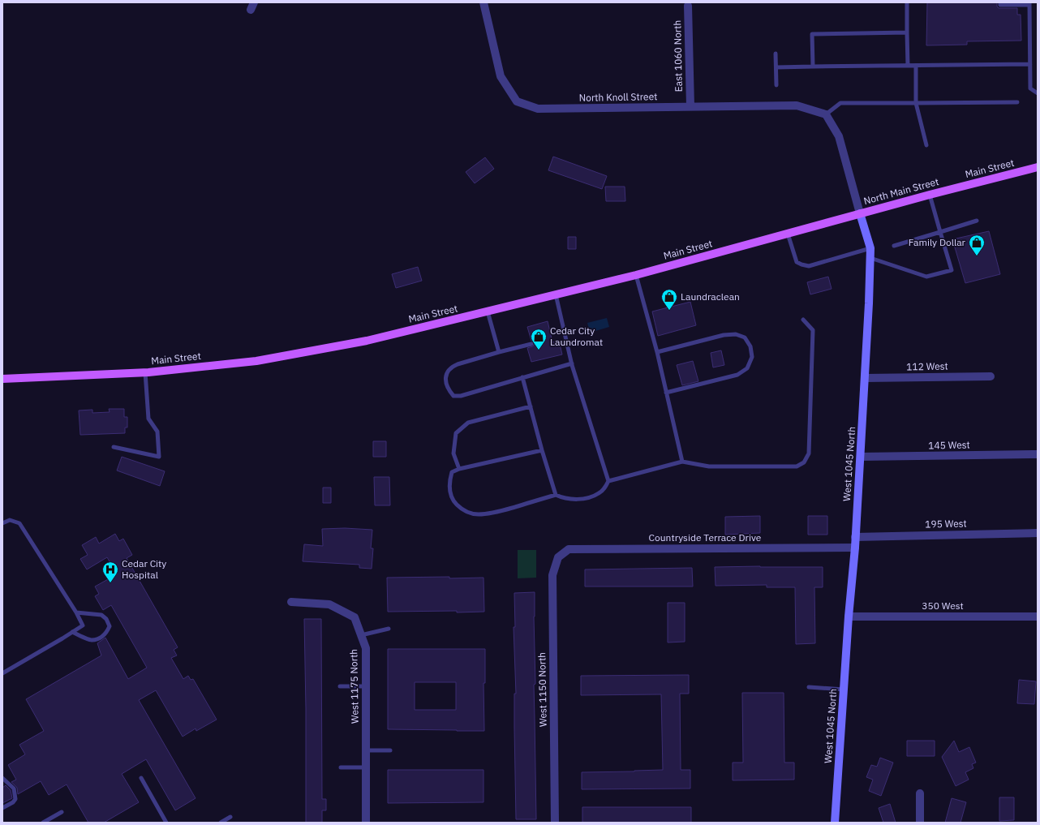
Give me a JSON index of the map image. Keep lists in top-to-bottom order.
{
  "streets": {
    "main road": ["Main Street", "North Main Street", "West 1045 North"],
    "street": [
      "East 1060 North",
      "North Knoll Street",
      "112 West",
      "145 West",
      "195 West",
      "Countryside Terrace Drive",
      "350 West",
      "West 1175 North",
      "West 1150 North"
    ]
  },
  "crossings": [
    ["East 1060 North", "North Knoll Street"],
    ["North Knoll Street", "West 1045 North"],
    ["Main Street", "North Main Street"],
    ["Main Street", "West 1045 North"],
    ["North Main Street", "West 1045 North"],
    ["112 West", "West 1045 North"],
    ["145 West", "West 1045 North"],
    ["West 1045 North", "195 West"],
    ["West 1045 North", "Countryside Terrace Drive"],
    ["West 1045 North", "350 West"],
    ["Countryside Terrace Drive", "West 1150 North"]
  ],
  "places": {
    "shop": ["Family Dollar", "Laundraclean", "Cedar City Laundromat"],
    "hospital": ["Cedar City Hospital"]
  }
}
